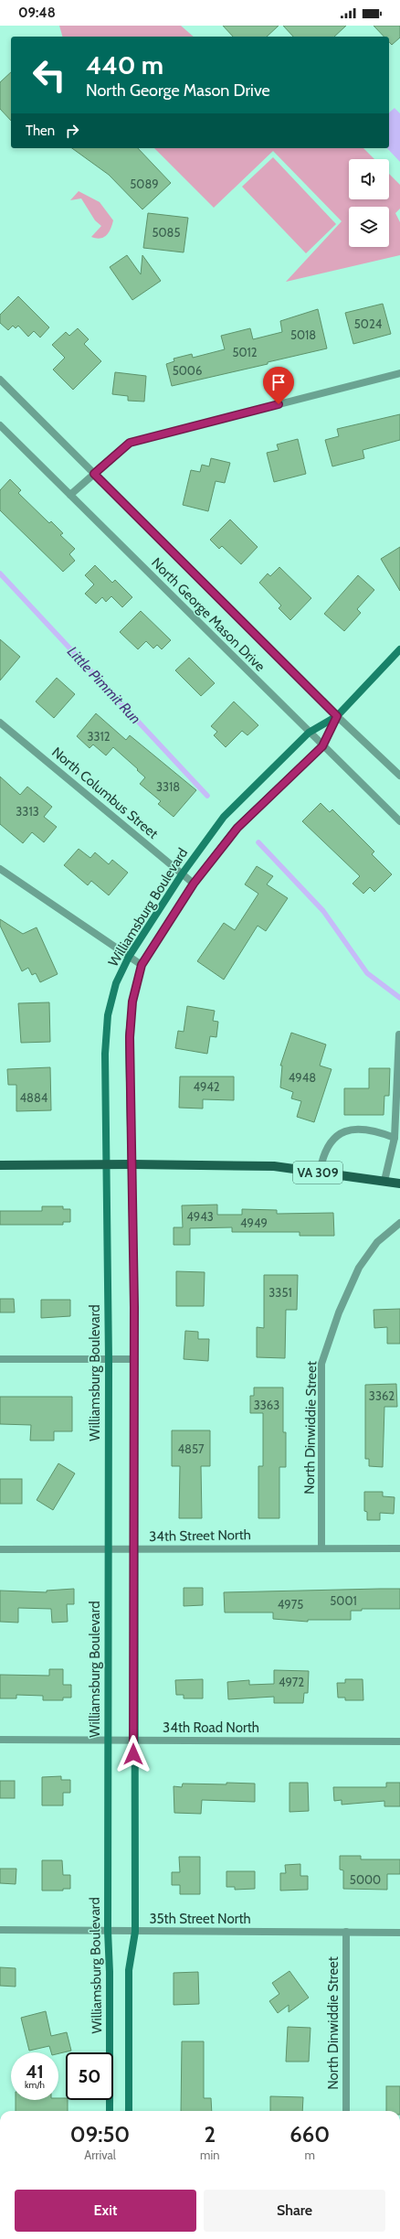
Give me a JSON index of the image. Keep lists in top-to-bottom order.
{
  "streets": {
    "main road": ["Williamsburg Boulevard", "VA 309"],
    "street": [
      "North George Mason Drive",
      "North Columbus Street",
      "North Dinwiddie Street",
      "34th Street North",
      "34th Road North",
      "35th Street North"
    ]
  },
  "crossings": [
    ["North George Mason Drive", "Williamsburg Boulevard"],
    ["North Columbus Street", "Williamsburg Boulevard"],
    ["Williamsburg Boulevard", "VA 309"],
    ["Williamsburg Boulevard", "34th Street North"],
    ["Williamsburg Boulevard", "34th Road North"],
    ["Williamsburg Boulevard", "35th Street North"],
    ["North Dinwiddie Street", "34th Street North"],
    ["North Dinwiddie Street", "35th Street North"]
  ],
  "water": ["Little Pimmit Run"],
  "house_numbers": [
    "5089",
    "5085",
    "5024",
    "5018",
    "5012",
    "5006",
    "3312",
    "3318",
    "3313",
    "4948",
    "4942",
    "4884",
    "4943",
    "4949",
    "3351",
    "3362",
    "3363",
    "4857",
    "5001",
    "4975",
    "4972",
    "5000"
  ],
  "page": {
    "status": "09:48",
    "turn": ["440 m", "North George Mason Drive"],
    "then": "Then",
    "speed": "41 km/h",
    "limit": "50",
    "eta": [
      "09:50",
      "Arrival",
      "2",
      "min",
      "660",
      "m"
    ],
    "buttons": ["Exit", "Share"]
  }
}
